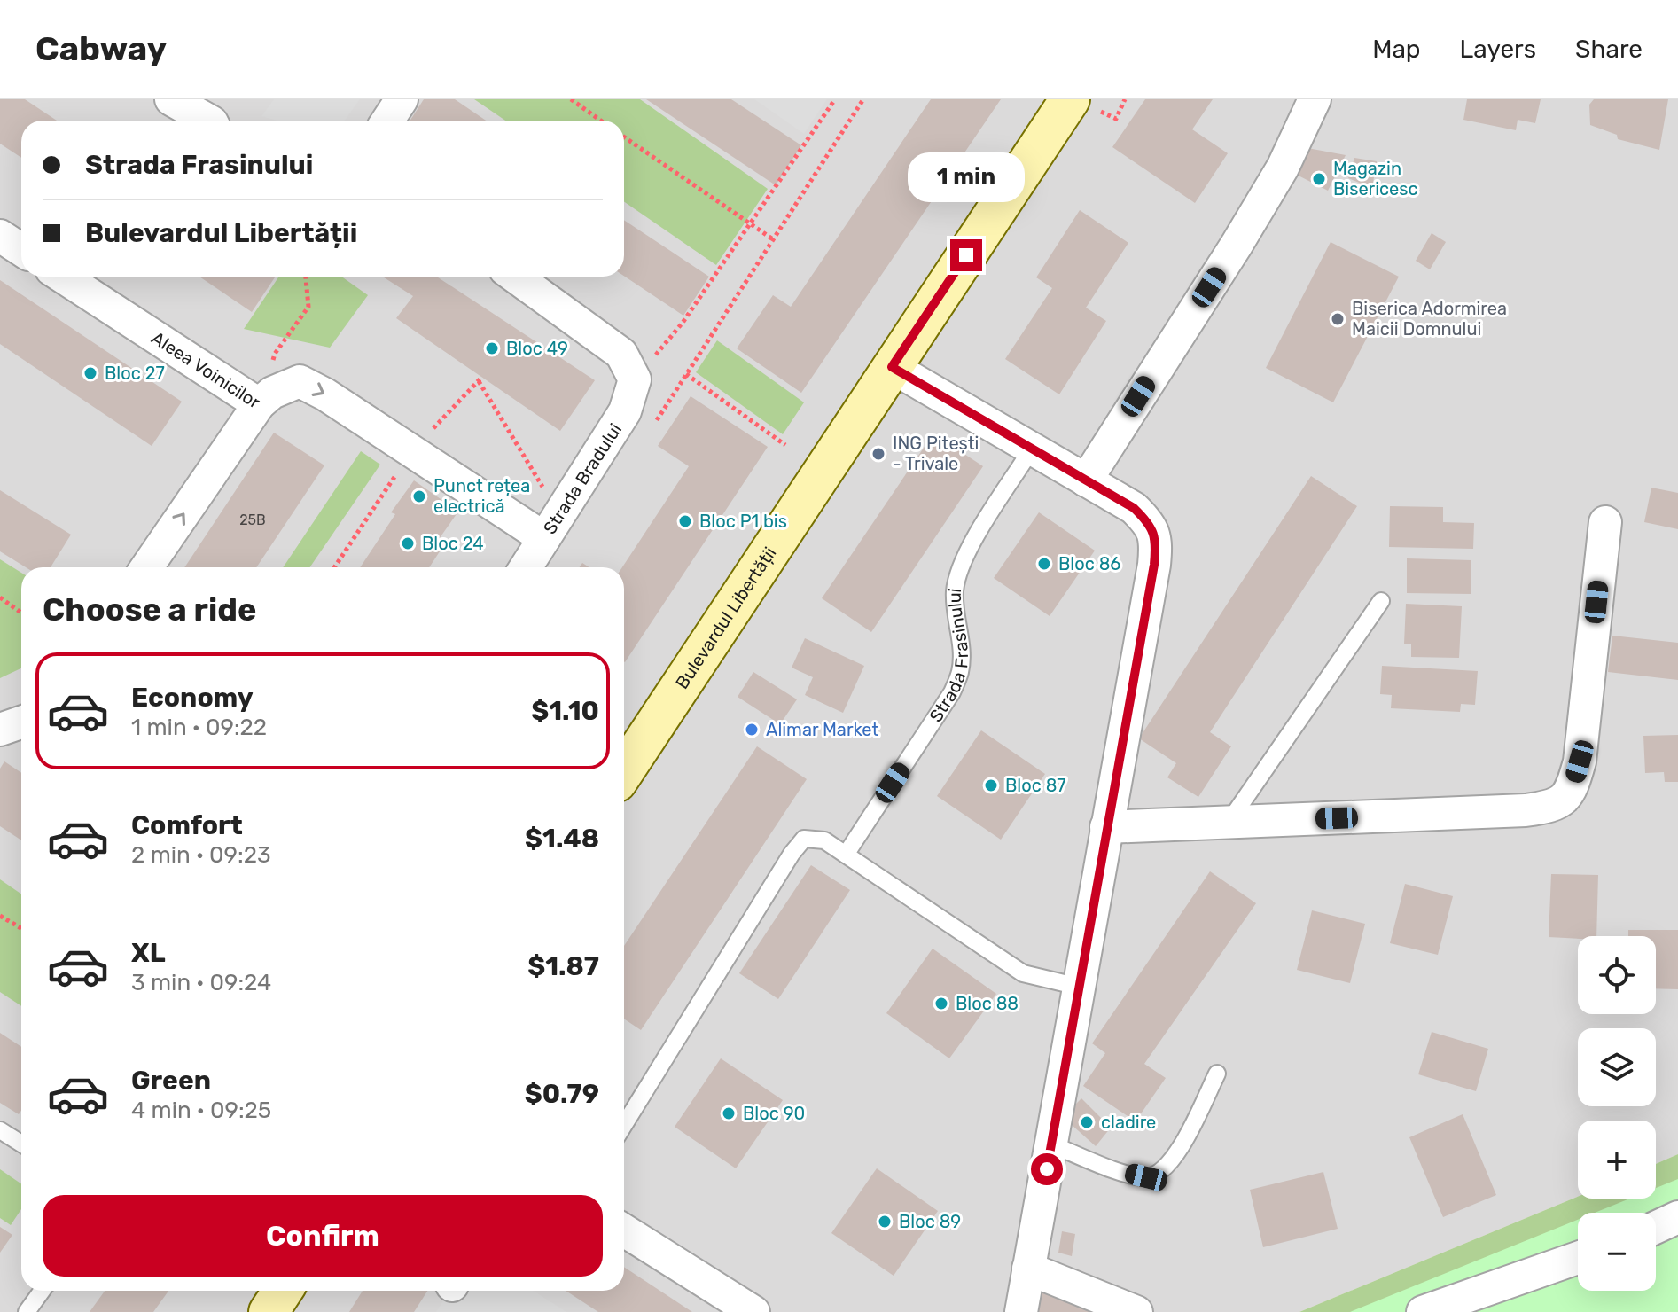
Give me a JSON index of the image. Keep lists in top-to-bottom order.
{
  "streets": {
    "main road": ["Bulevardul Libertății"],
    "street": ["Aleea Voinicilor", "Strada Bradului"],
    "lane": ["Strada Frasinului"]
  },
  "one_way": ["Aleea Voinicilor"],
  "places": [
    "Magazin Bisericesc",
    "Biserica Adormirea Maicii Domnului",
    "Bloc 49",
    "Bloc 27",
    "ING Pitești - Trivale",
    "Punct rețea electrică",
    "Bloc P1 bis",
    "Bloc 24",
    "Bloc 86",
    "Alimar Market",
    "Bloc 87",
    "Bloc 88",
    "Bloc 90",
    "cladire",
    "Bloc 89"
  ],
  "house_numbers": ["25B"],
  "page": {
    "header": "Cabway",
    "nav": ["Map", "Layers", "Share"],
    "banner": ["Strada Frasinului", "Bulevardul Libertății"],
    "bubble": "1 min",
    "heading": "Choose a ride",
    "list": [
      {
        "name": "Economy",
        "note": "1 min · 09:22",
        "value": "$1.10"
      },
      {
        "name": "Comfort",
        "note": "2 min · 09:23",
        "value": "$1.48"
      },
      {
        "name": "XL",
        "note": "3 min · 09:24",
        "value": "$1.87"
      },
      {
        "name": "Green",
        "note": "4 min · 09:25",
        "value": "$0.79"
      }
    ],
    "map_buttons": ["+", "−"],
    "buttons": "Confirm"
  }
}
